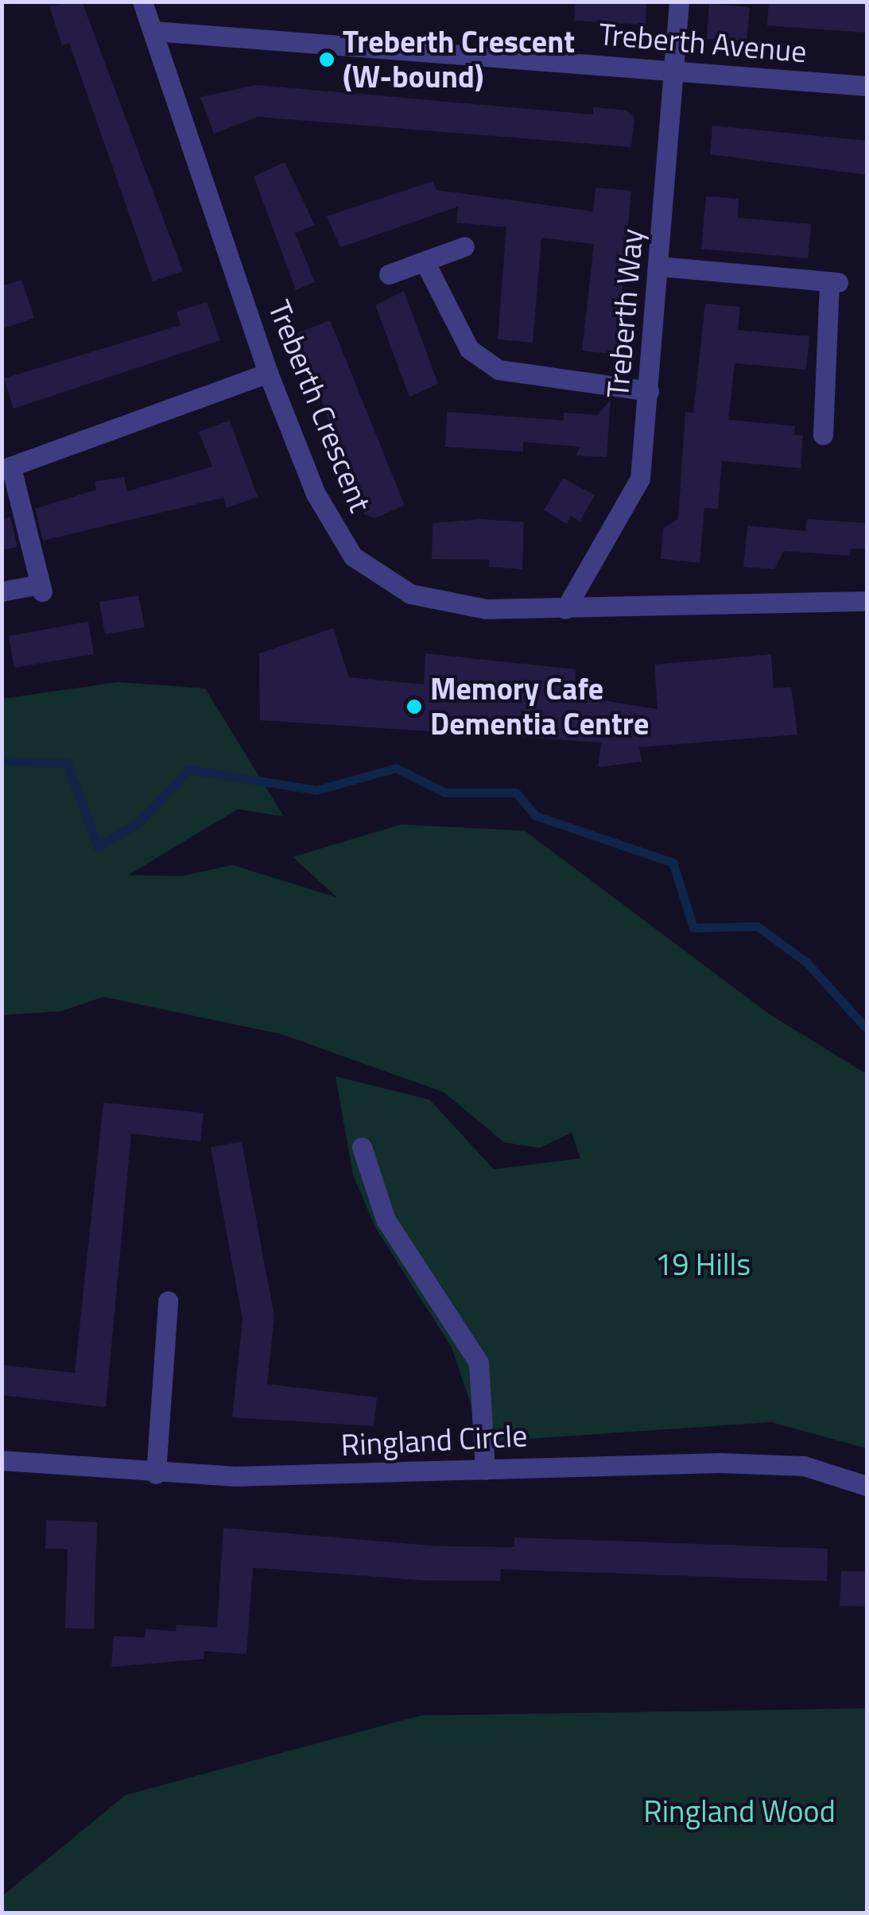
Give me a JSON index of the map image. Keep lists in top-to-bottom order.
{
  "streets": {
    "street": [
      "Treberth Avenue",
      "Treberth Way",
      "Treberth Crescent",
      "Ringland Circle"
    ]
  },
  "crossings": [
    ["Treberth Avenue", "Treberth Way"],
    ["Treberth Avenue", "Treberth Crescent"],
    ["Treberth Way", "Treberth Crescent"]
  ],
  "parks": ["19 Hills", "Ringland Wood"],
  "places": ["Treberth Crescent (W-bound)", "Memory Cafe Dementia Centre"]
}
